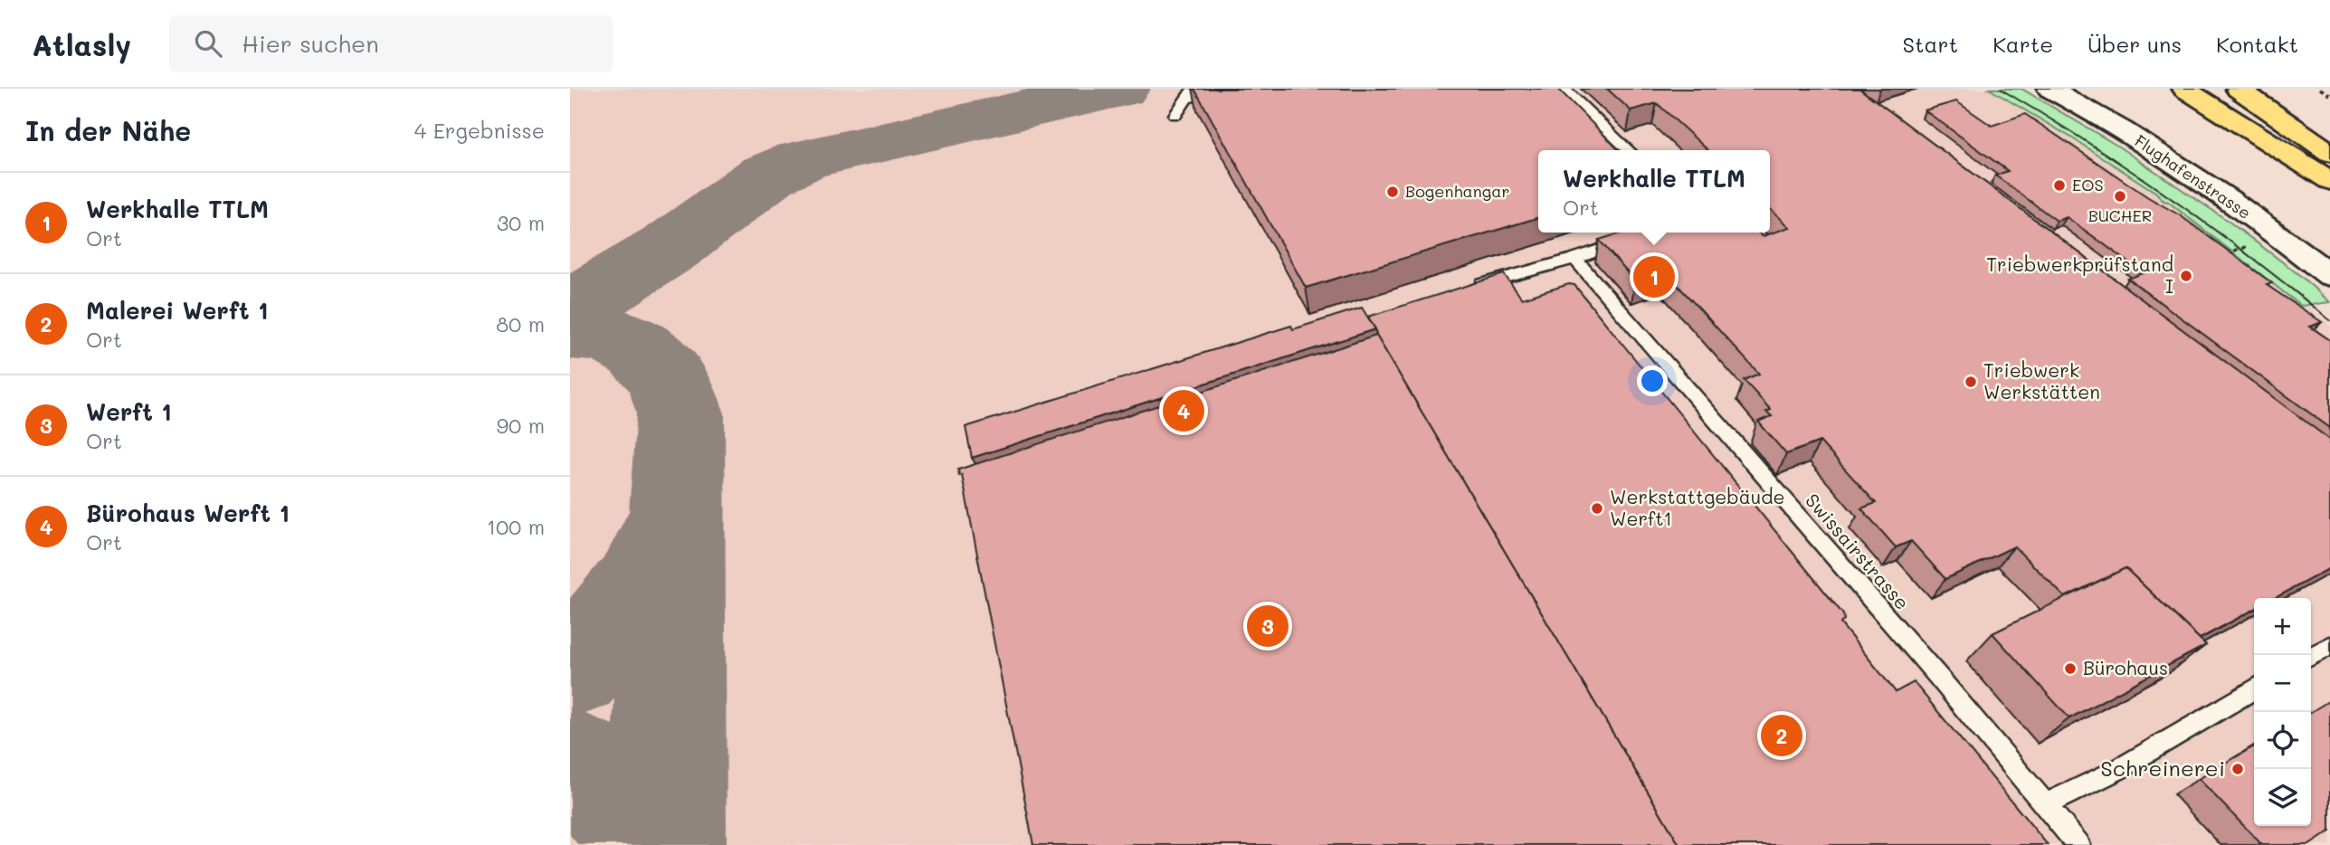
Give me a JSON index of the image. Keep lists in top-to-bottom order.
{
  "streets": {
    "main road": ["Flughafenstrasse"],
    "lane": ["Swissairstrasse"]
  },
  "places": [
    "EOS",
    "Bogenhangar",
    "BUCHER",
    "Triebwerkprüfstand I",
    "Triebwerk Werkstätten",
    "Werkstattgebäude Werft1",
    "Bürohaus",
    "Schreinerei"
  ],
  "page": {
    "header": "Atlasly",
    "search": "Hier suchen",
    "nav": [
      "Start",
      "Karte",
      "Über uns",
      "Kontakt"
    ],
    "heading": ["In der Nähe", "4 Ergebnisse"],
    "popup": ["Werkhalle TTLM", "Ort"],
    "list": [
      {
        "mark": "1",
        "name": "Werkhalle TTLM",
        "note": "Ort",
        "value": "30 m"
      },
      {
        "mark": "2",
        "name": "Malerei Werft 1",
        "note": "Ort",
        "value": "80 m"
      },
      {
        "mark": "3",
        "name": "Werft 1",
        "note": "Ort",
        "value": "90 m"
      },
      {
        "mark": "4",
        "name": "Bürohaus Werft 1",
        "note": "Ort",
        "value": "100 m"
      }
    ],
    "pins": [
      "1",
      "4",
      "3",
      "2"
    ],
    "map_buttons": ["+", "−"]
  }
}
